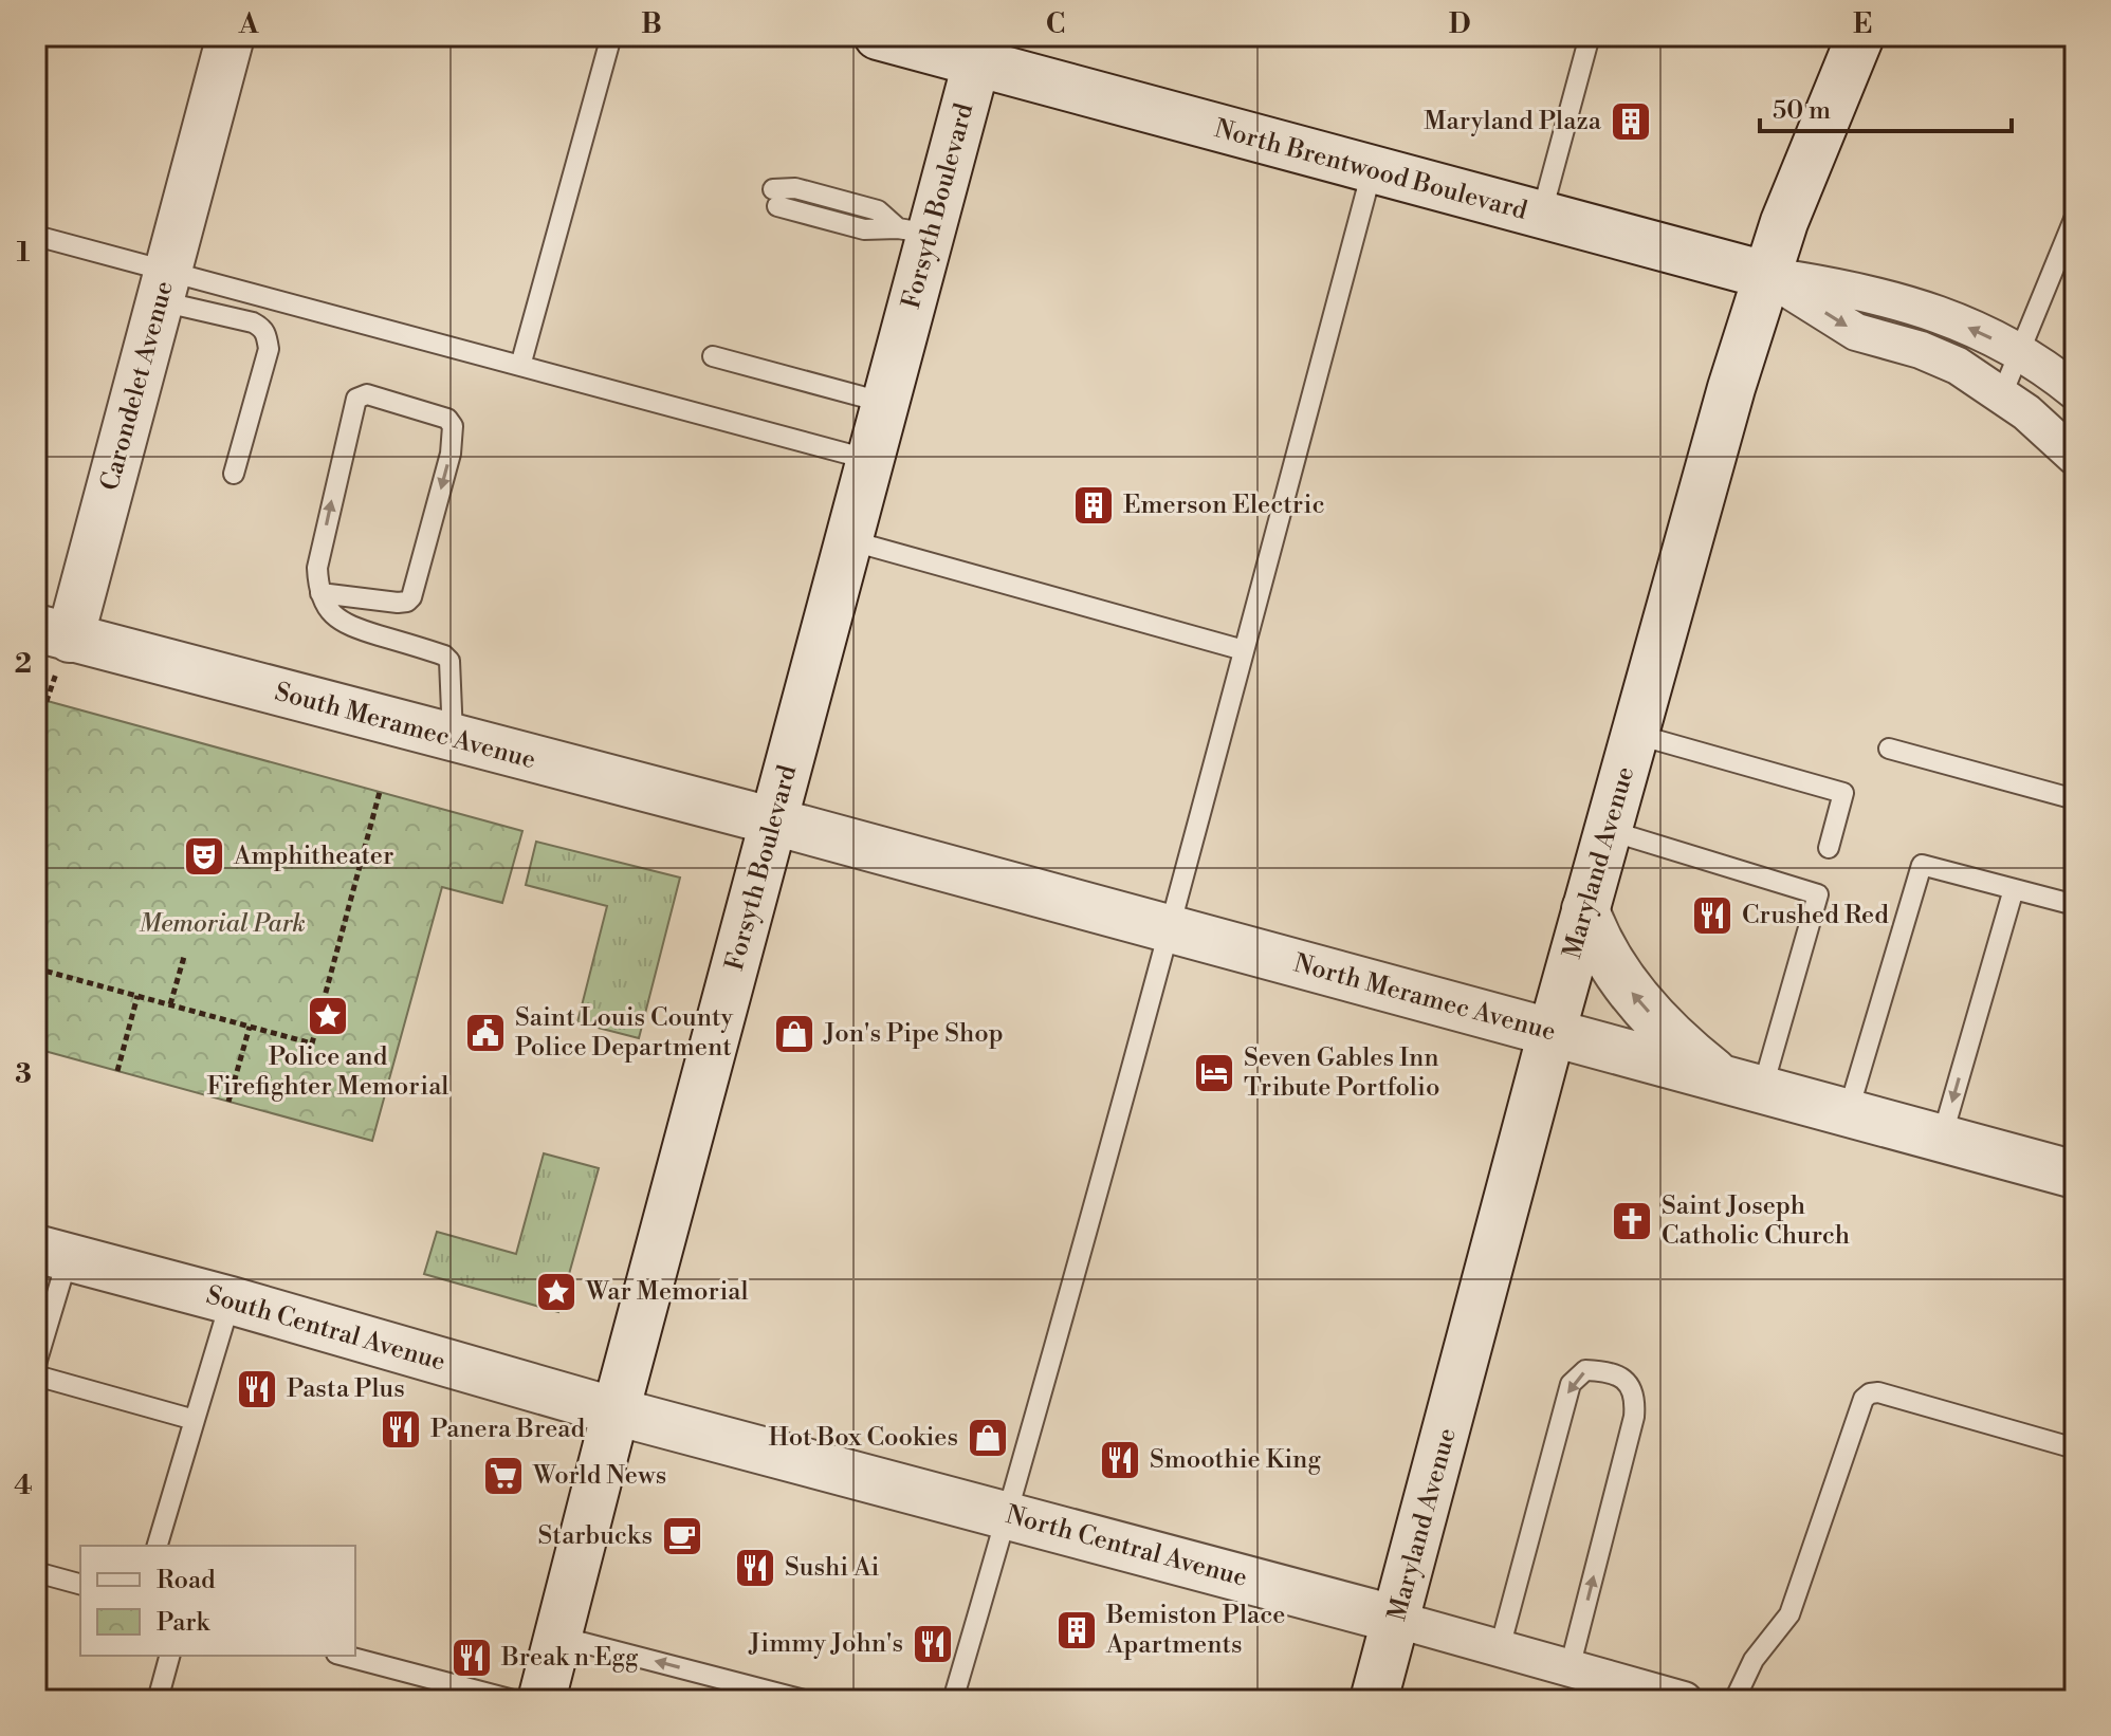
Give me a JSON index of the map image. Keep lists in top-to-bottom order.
{
  "streets": {
    "main road": [
      "North Brentwood Boulevard",
      "Forsyth Boulevard",
      "Carondelet Avenue",
      "South Meramec Avenue",
      "Maryland Avenue",
      "North Meramec Avenue",
      "South Central Avenue",
      "North Central Avenue"
    ]
  },
  "crossings": [
    ["North Brentwood Boulevard", "Forsyth Boulevard"],
    ["North Brentwood Boulevard", "Maryland Avenue"],
    ["Forsyth Boulevard", "South Meramec Avenue"],
    ["Forsyth Boulevard", "North Meramec Avenue"],
    ["Forsyth Boulevard", "South Central Avenue"],
    ["Forsyth Boulevard", "North Central Avenue"],
    ["Carondelet Avenue", "South Meramec Avenue"],
    ["South Meramec Avenue", "North Meramec Avenue"],
    ["Maryland Avenue", "North Meramec Avenue"],
    ["Maryland Avenue", "North Central Avenue"],
    ["South Central Avenue", "North Central Avenue"]
  ],
  "parks": ["Memorial Park"],
  "places": {
    "building": ["Maryland Plaza", "Emerson Electric", "Bemiston Place Apartments"],
    "theatre": ["Amphitheater"],
    "restaurant": [
      "Crushed Red",
      "Pasta Plus",
      "Panera Bread",
      "Smoothie King",
      "Sushi Ai",
      "Jimmy John's",
      "Break n Egg"
    ],
    "place": ["Police and Firefighter Memorial", "War Memorial"],
    "public building": ["Saint Louis County Police Department"],
    "shop": ["Jon's Pipe Shop", "Hot Box Cookies"],
    "hotel": ["Seven Gables Inn Tribute Portfolio"],
    "church": ["Saint Joseph Catholic Church"],
    "supermarket": ["World News"],
    "cafe": ["Starbucks"]
  },
  "legend": ["Road", "Park"],
  "scale_bar": "50 m",
  "grid": {
    "columns": [
      "A",
      "B",
      "C",
      "D",
      "E"
    ],
    "rows": [
      "1",
      "2",
      "3",
      "4"
    ]
  }
}
